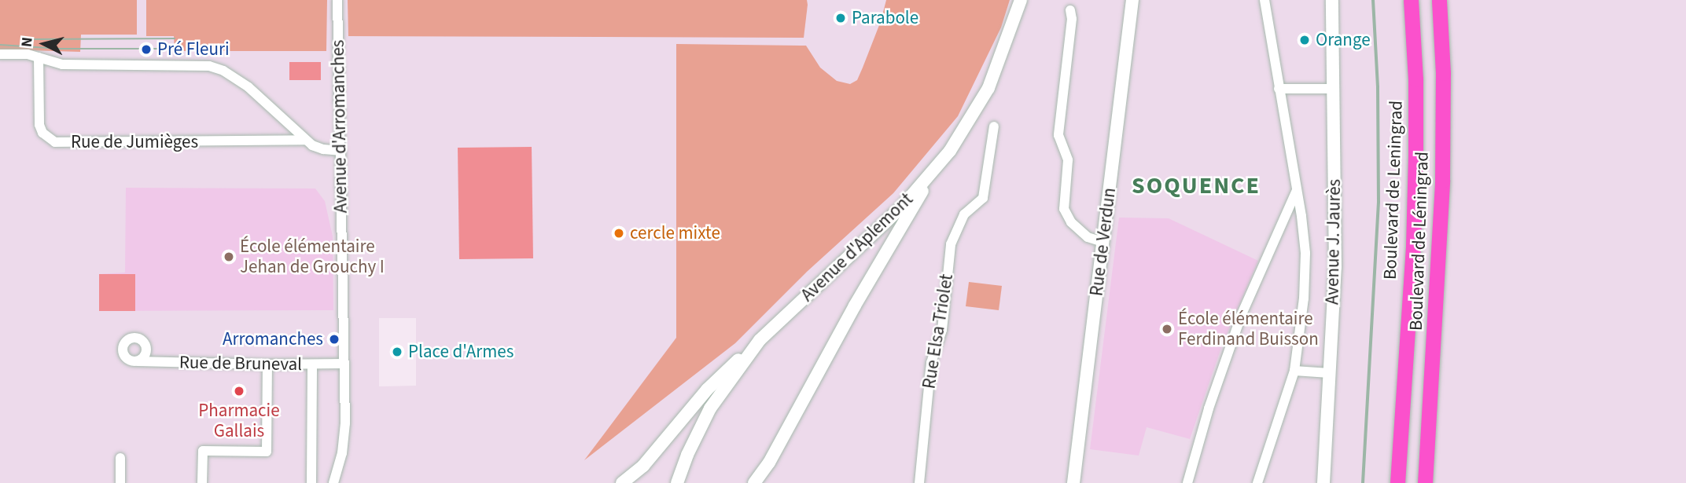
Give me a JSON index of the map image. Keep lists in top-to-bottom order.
{
  "streets": {
    "main road": ["Boulevard de Leningrad", "Boulevard de Léningrad"],
    "street": [
      "Avenue d'Arromanches",
      "Rue de Jumièges",
      "Rue de Verdun",
      "Avenue J. Jaurès",
      "Avenue d'Aplemont",
      "Rue Elsa Triolet",
      "Rue de Bruneval"
    ]
  },
  "crossings": [
    ["Avenue d'Arromanches", "Rue de Bruneval"]
  ],
  "districts": ["SOQUENCE"],
  "places": [
    "Parabole",
    "Orange",
    "Pré Fleuri",
    "cercle mixte",
    "École élémentaire Jehan de Grouchy I",
    "École élémentaire Ferdinand Buisson",
    "Arromanches",
    "Place d'Armes",
    "Pharmacie Gallais"
  ],
  "north": "left"
}
